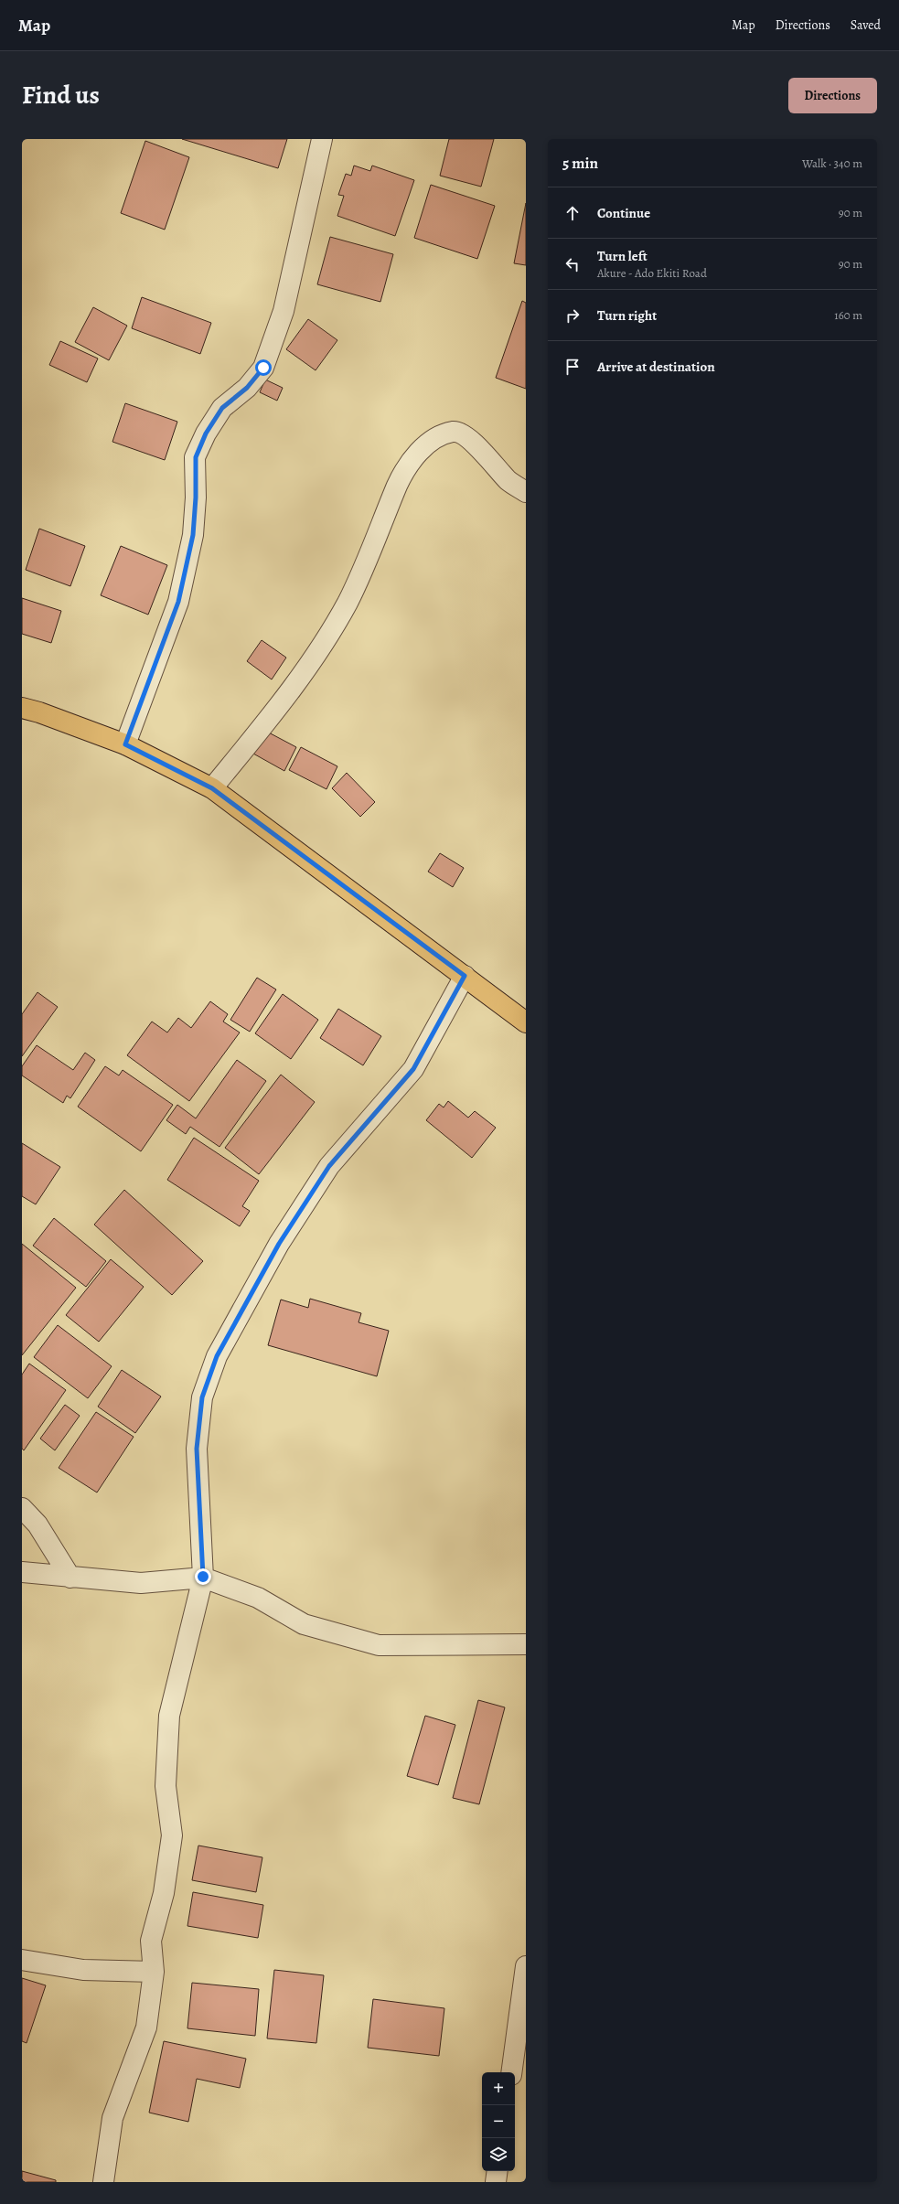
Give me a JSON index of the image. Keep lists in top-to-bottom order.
{
  "page": {
    "header": "Map",
    "nav": ["Map", "Directions", "Saved"],
    "title": "Find us",
    "buttons": "Directions",
    "heading": ["5 min", "Walk · 340 m"],
    "list": [
      ["Continue", "90 m"],
      ["Turn left", "Akure - Ado Ekiti Road", "90 m"],
      ["Turn right", "160 m"],
      "Arrive at destination"
    ],
    "map_buttons": ["+", "−"]
  }
}
